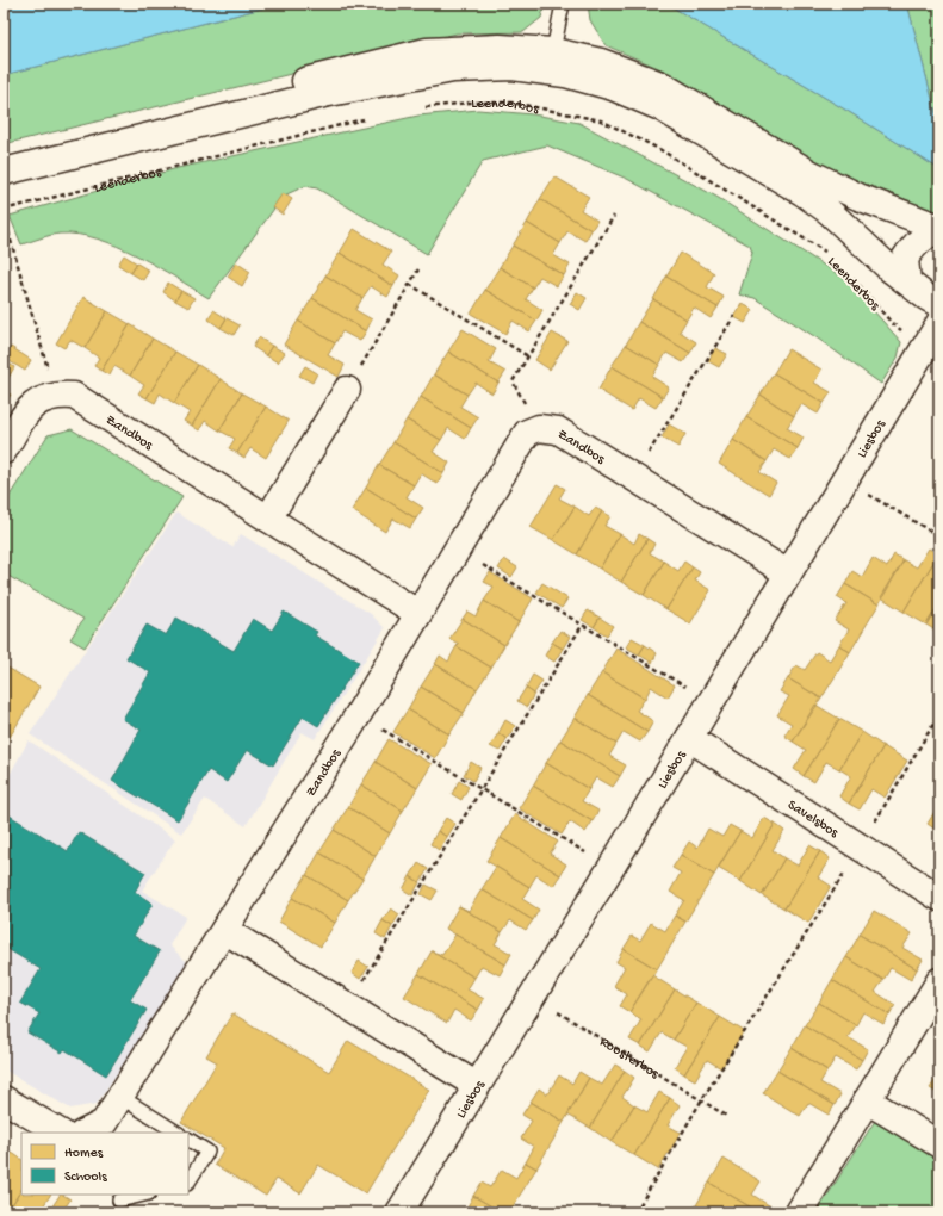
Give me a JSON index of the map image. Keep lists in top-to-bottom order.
{
  "streets": {
    "street": ["Zandbos", "Liesbos", "Savelsbos"],
    "path": ["Leenderbos", "Roosterbos"]
  },
  "crossings": [
    ["Leenderbos", "Liesbos"],
    ["Zandbos", "Liesbos"],
    ["Liesbos", "Savelsbos"],
    ["Liesbos", "Roosterbos"]
  ],
  "legend": ["Homes", "Schools"]
}
